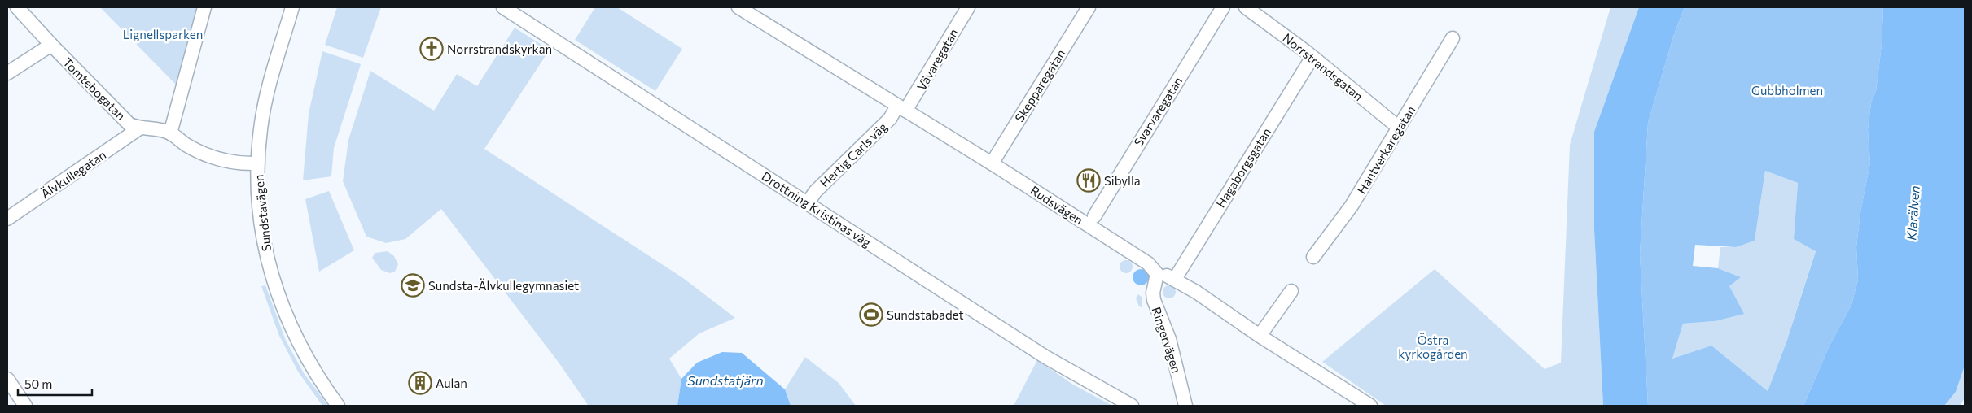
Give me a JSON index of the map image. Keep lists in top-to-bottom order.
{
  "streets": {
    "street": [
      "Vävaregatan",
      "Norrstrandsgatan",
      "Skepparegatan",
      "Tomtebogatan",
      "Svarvaregatan",
      "Hantverkaregatan",
      "Hertig Carls väg",
      "Hagaborgsgatan",
      "Älvkullegatan",
      "Rudsvägen",
      "Drottning Kristinas väg",
      "Sundstavägen",
      "Ringervägen"
    ]
  },
  "crossings": [
    ["Vävaregatan", "Hertig Carls väg"],
    ["Vävaregatan", "Rudsvägen"],
    ["Norrstrandsgatan", "Hantverkaregatan"],
    ["Norrstrandsgatan", "Hagaborgsgatan"],
    ["Skepparegatan", "Rudsvägen"],
    ["Tomtebogatan", "Älvkullegatan"],
    ["Tomtebogatan", "Sundstavägen"],
    ["Hertig Carls väg", "Rudsvägen"],
    ["Hertig Carls väg", "Drottning Kristinas väg"],
    ["Hagaborgsgatan", "Rudsvägen"],
    ["Rudsvägen", "Ringervägen"]
  ],
  "water": ["Klarälven", "Sundstatjärn"],
  "parks": ["Lignellsparken", "Gubbholmen", "Östra kyrkogården"],
  "places": {
    "church": ["Norrstrandskyrkan"],
    "restaurant": ["Sibylla"],
    "school or university": ["Sundsta-Älvkullegymnasiet"],
    "sports": ["Sundstabadet"],
    "building": ["Aulan"]
  },
  "scale_bar": "50 m"
}
